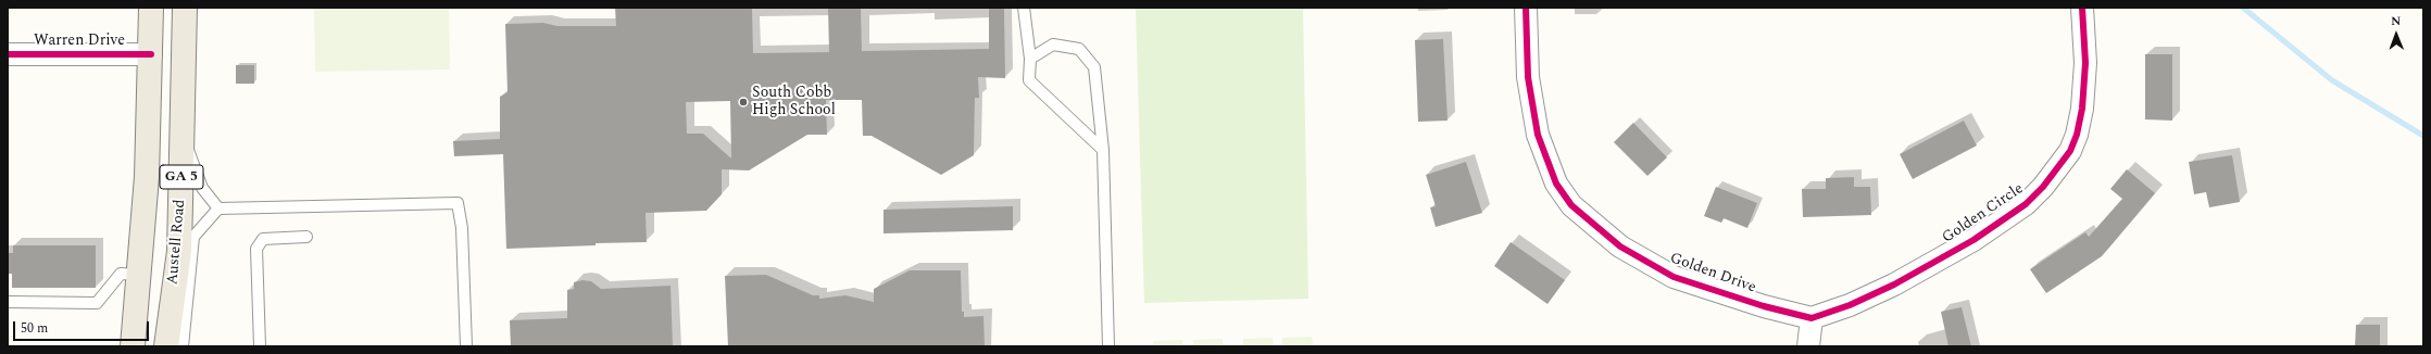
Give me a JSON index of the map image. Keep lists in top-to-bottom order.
{
  "streets": {
    "main road": ["GA 5", "Austell Road"],
    "street": ["Warren Drive", "Golden Circle", "Golden Drive"]
  },
  "crossings": [
    ["Warren Drive", "GA 5"],
    ["Golden Circle", "Golden Drive"]
  ],
  "places": ["South Cobb High School"],
  "scale_bar": "50 m",
  "north": "top"
}
